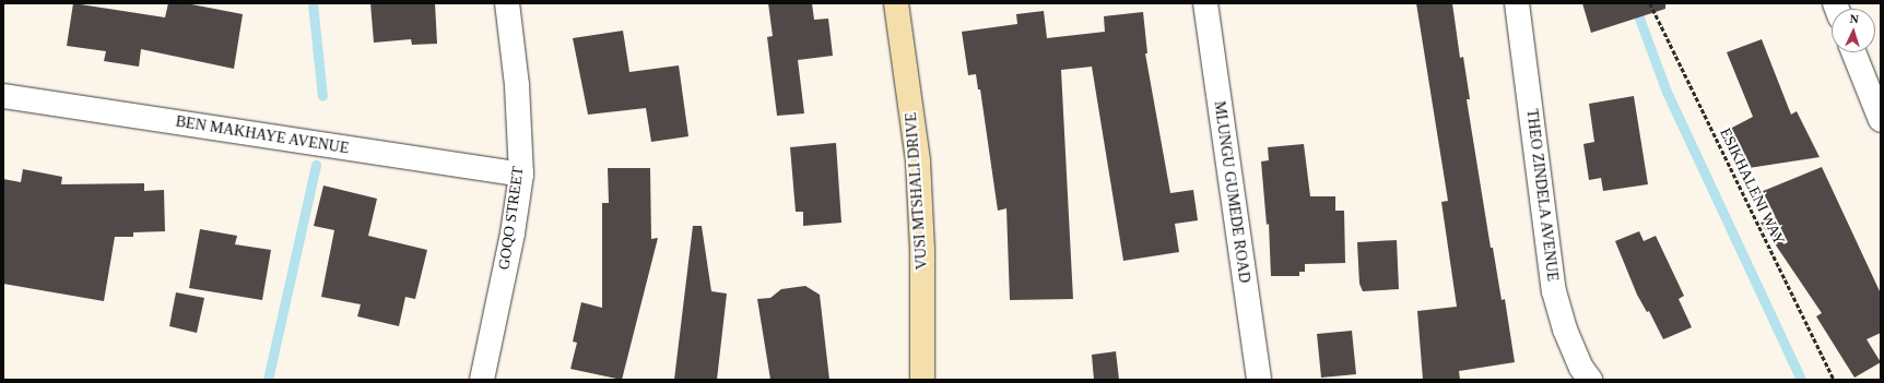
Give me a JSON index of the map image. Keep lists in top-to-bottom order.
{
  "streets": {
    "street": [
      "BEN MAKHAYE AVENUE",
      "VUSI MTSHALI DRIVE",
      "MLUNGU GUMEDE ROAD",
      "THEO ZINDELA AVENUE",
      "GOQO STREET"
    ],
    "path": ["ESIKHALENI WAY"]
  },
  "crossings": [
    ["BEN MAKHAYE AVENUE", "GOQO STREET"]
  ],
  "north": "top"
}
